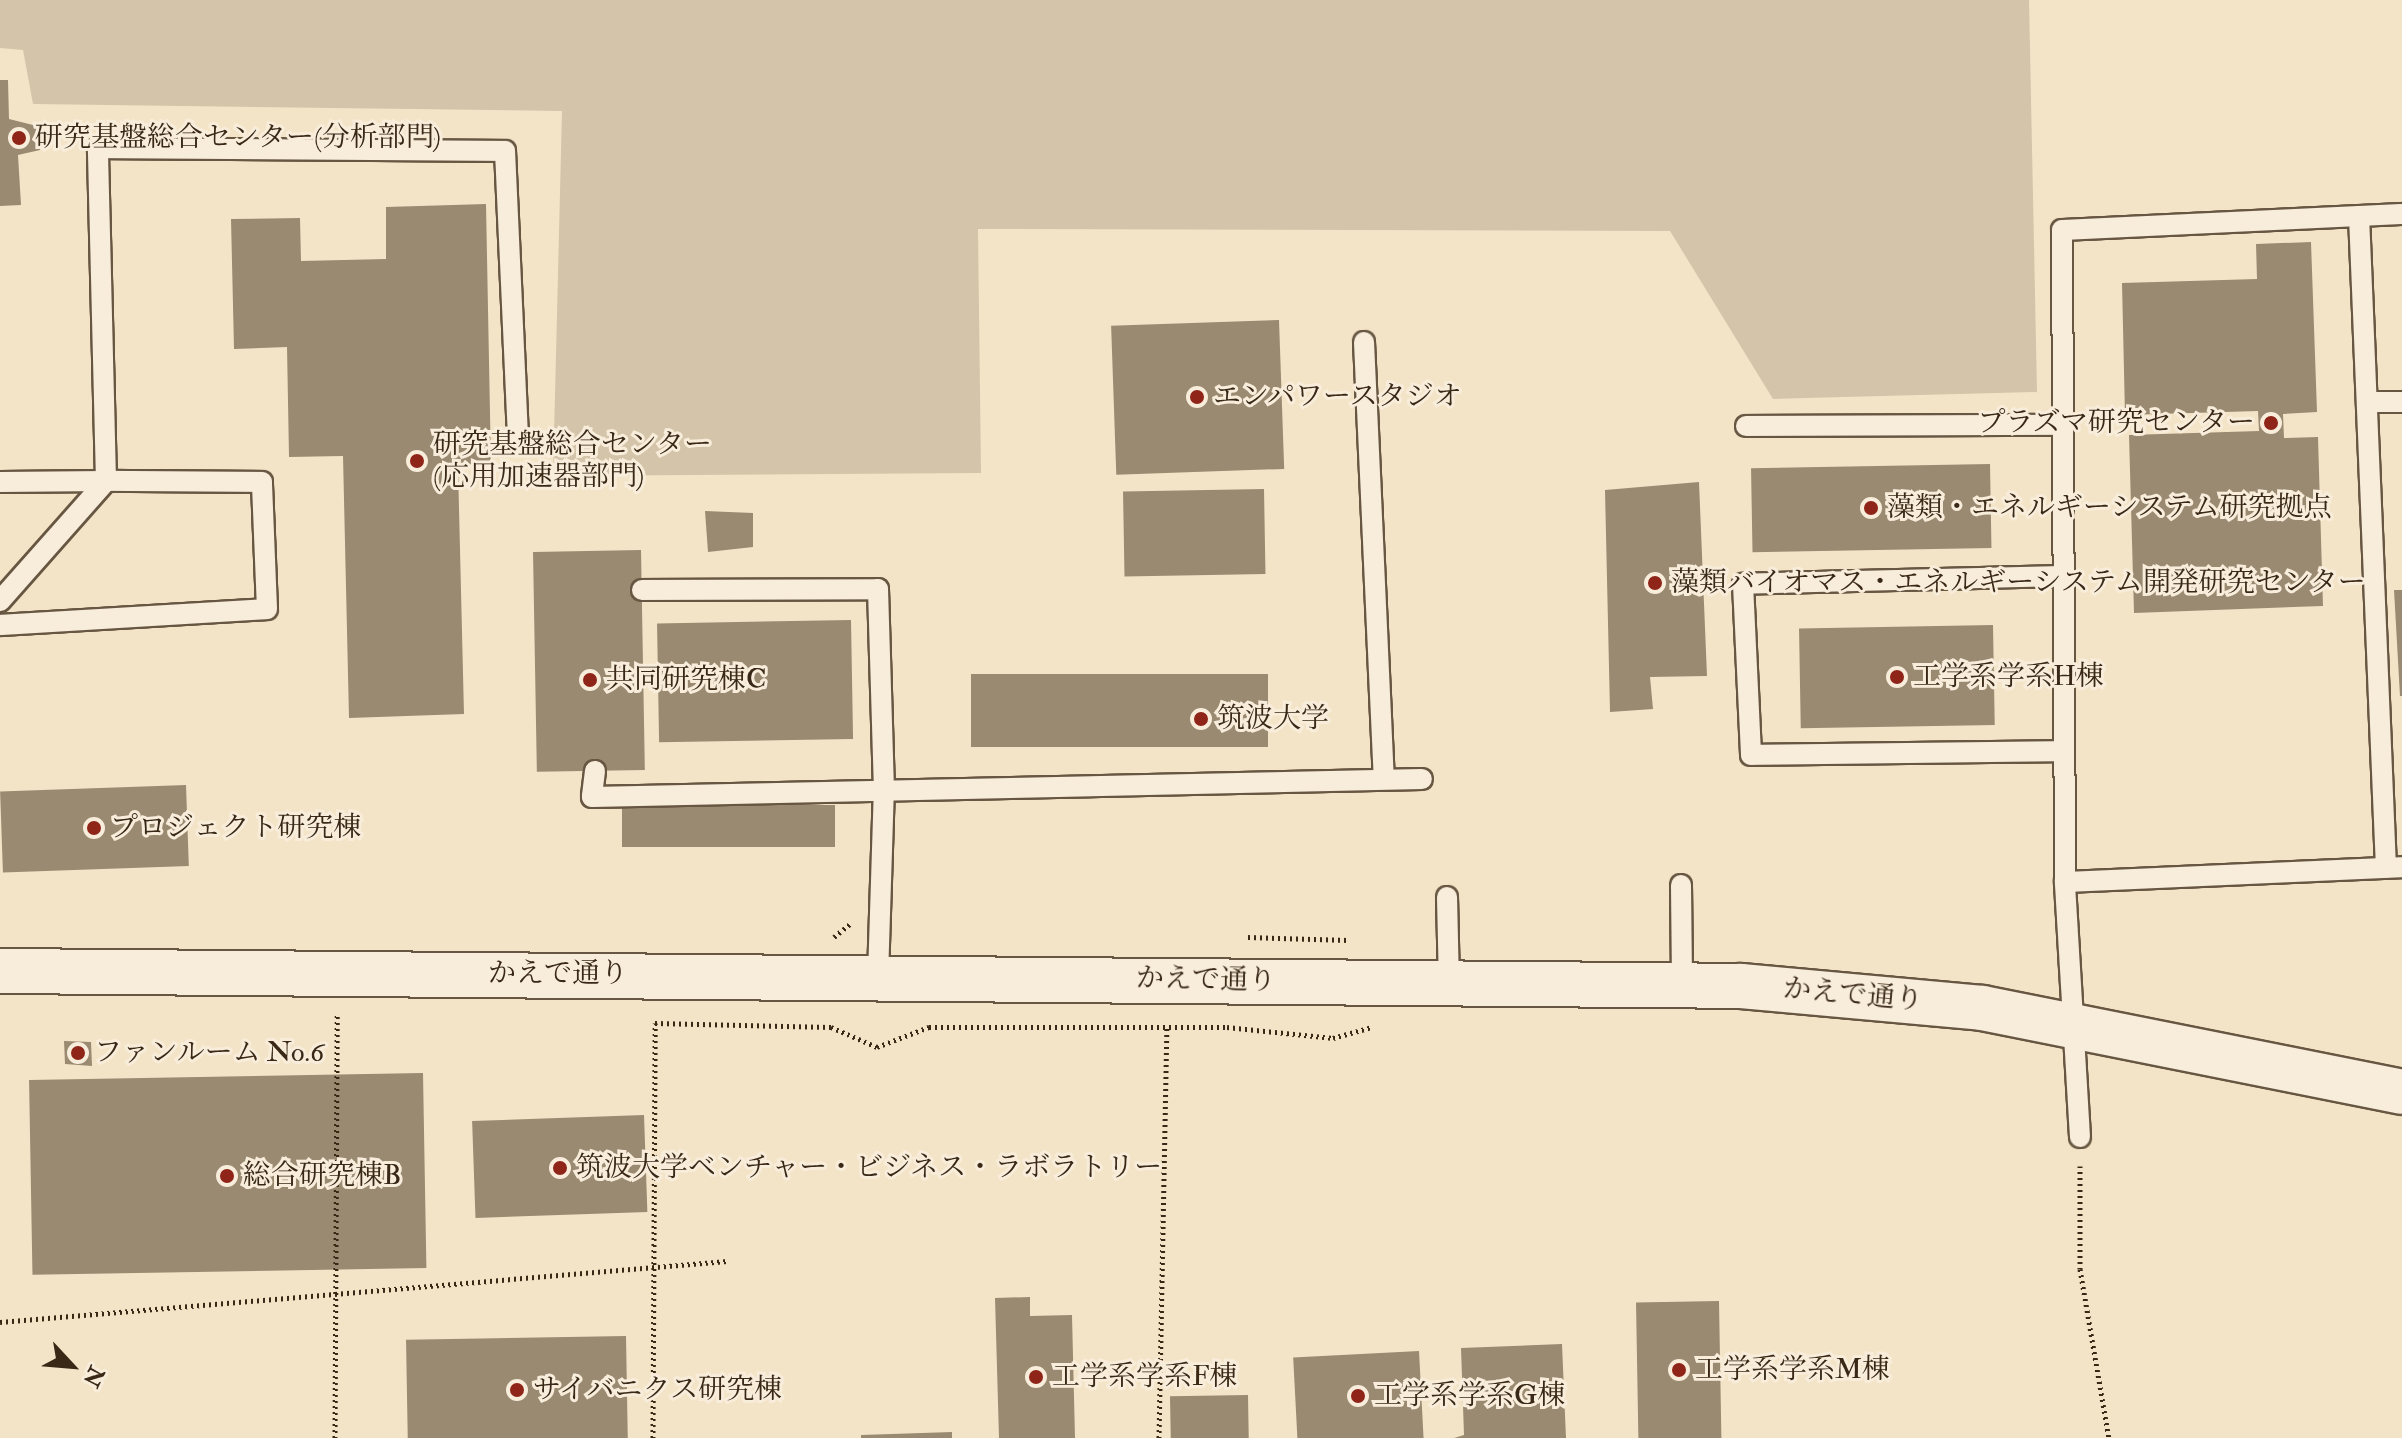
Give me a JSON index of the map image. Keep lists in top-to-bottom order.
{
  "streets": {
    "street": ["かえで通り"]
  },
  "places": [
    "研究基盤総合センター(分析部門)",
    "エンパワースタジオ",
    "プラズマ研究センター",
    "研究基盤総合センター (応用加速器部門)",
    "藻類・エネルギーシステム研究拠点",
    "藻類バイオマス・エネルギーシステム開発研究センター",
    "工学系学系H棟",
    "共同研究棟C",
    "筑波大学",
    "プロジェクト研究棟",
    "ファンルーム No.6",
    "筑波大学ベンチャー・ビジネス・ラボラトリー",
    "総合研究棟B",
    "工学系学系M棟",
    "工学系学系F棟",
    "サイバニクス研究棟",
    "工学系学系G棟"
  ],
  "north": "bottom right"
}
